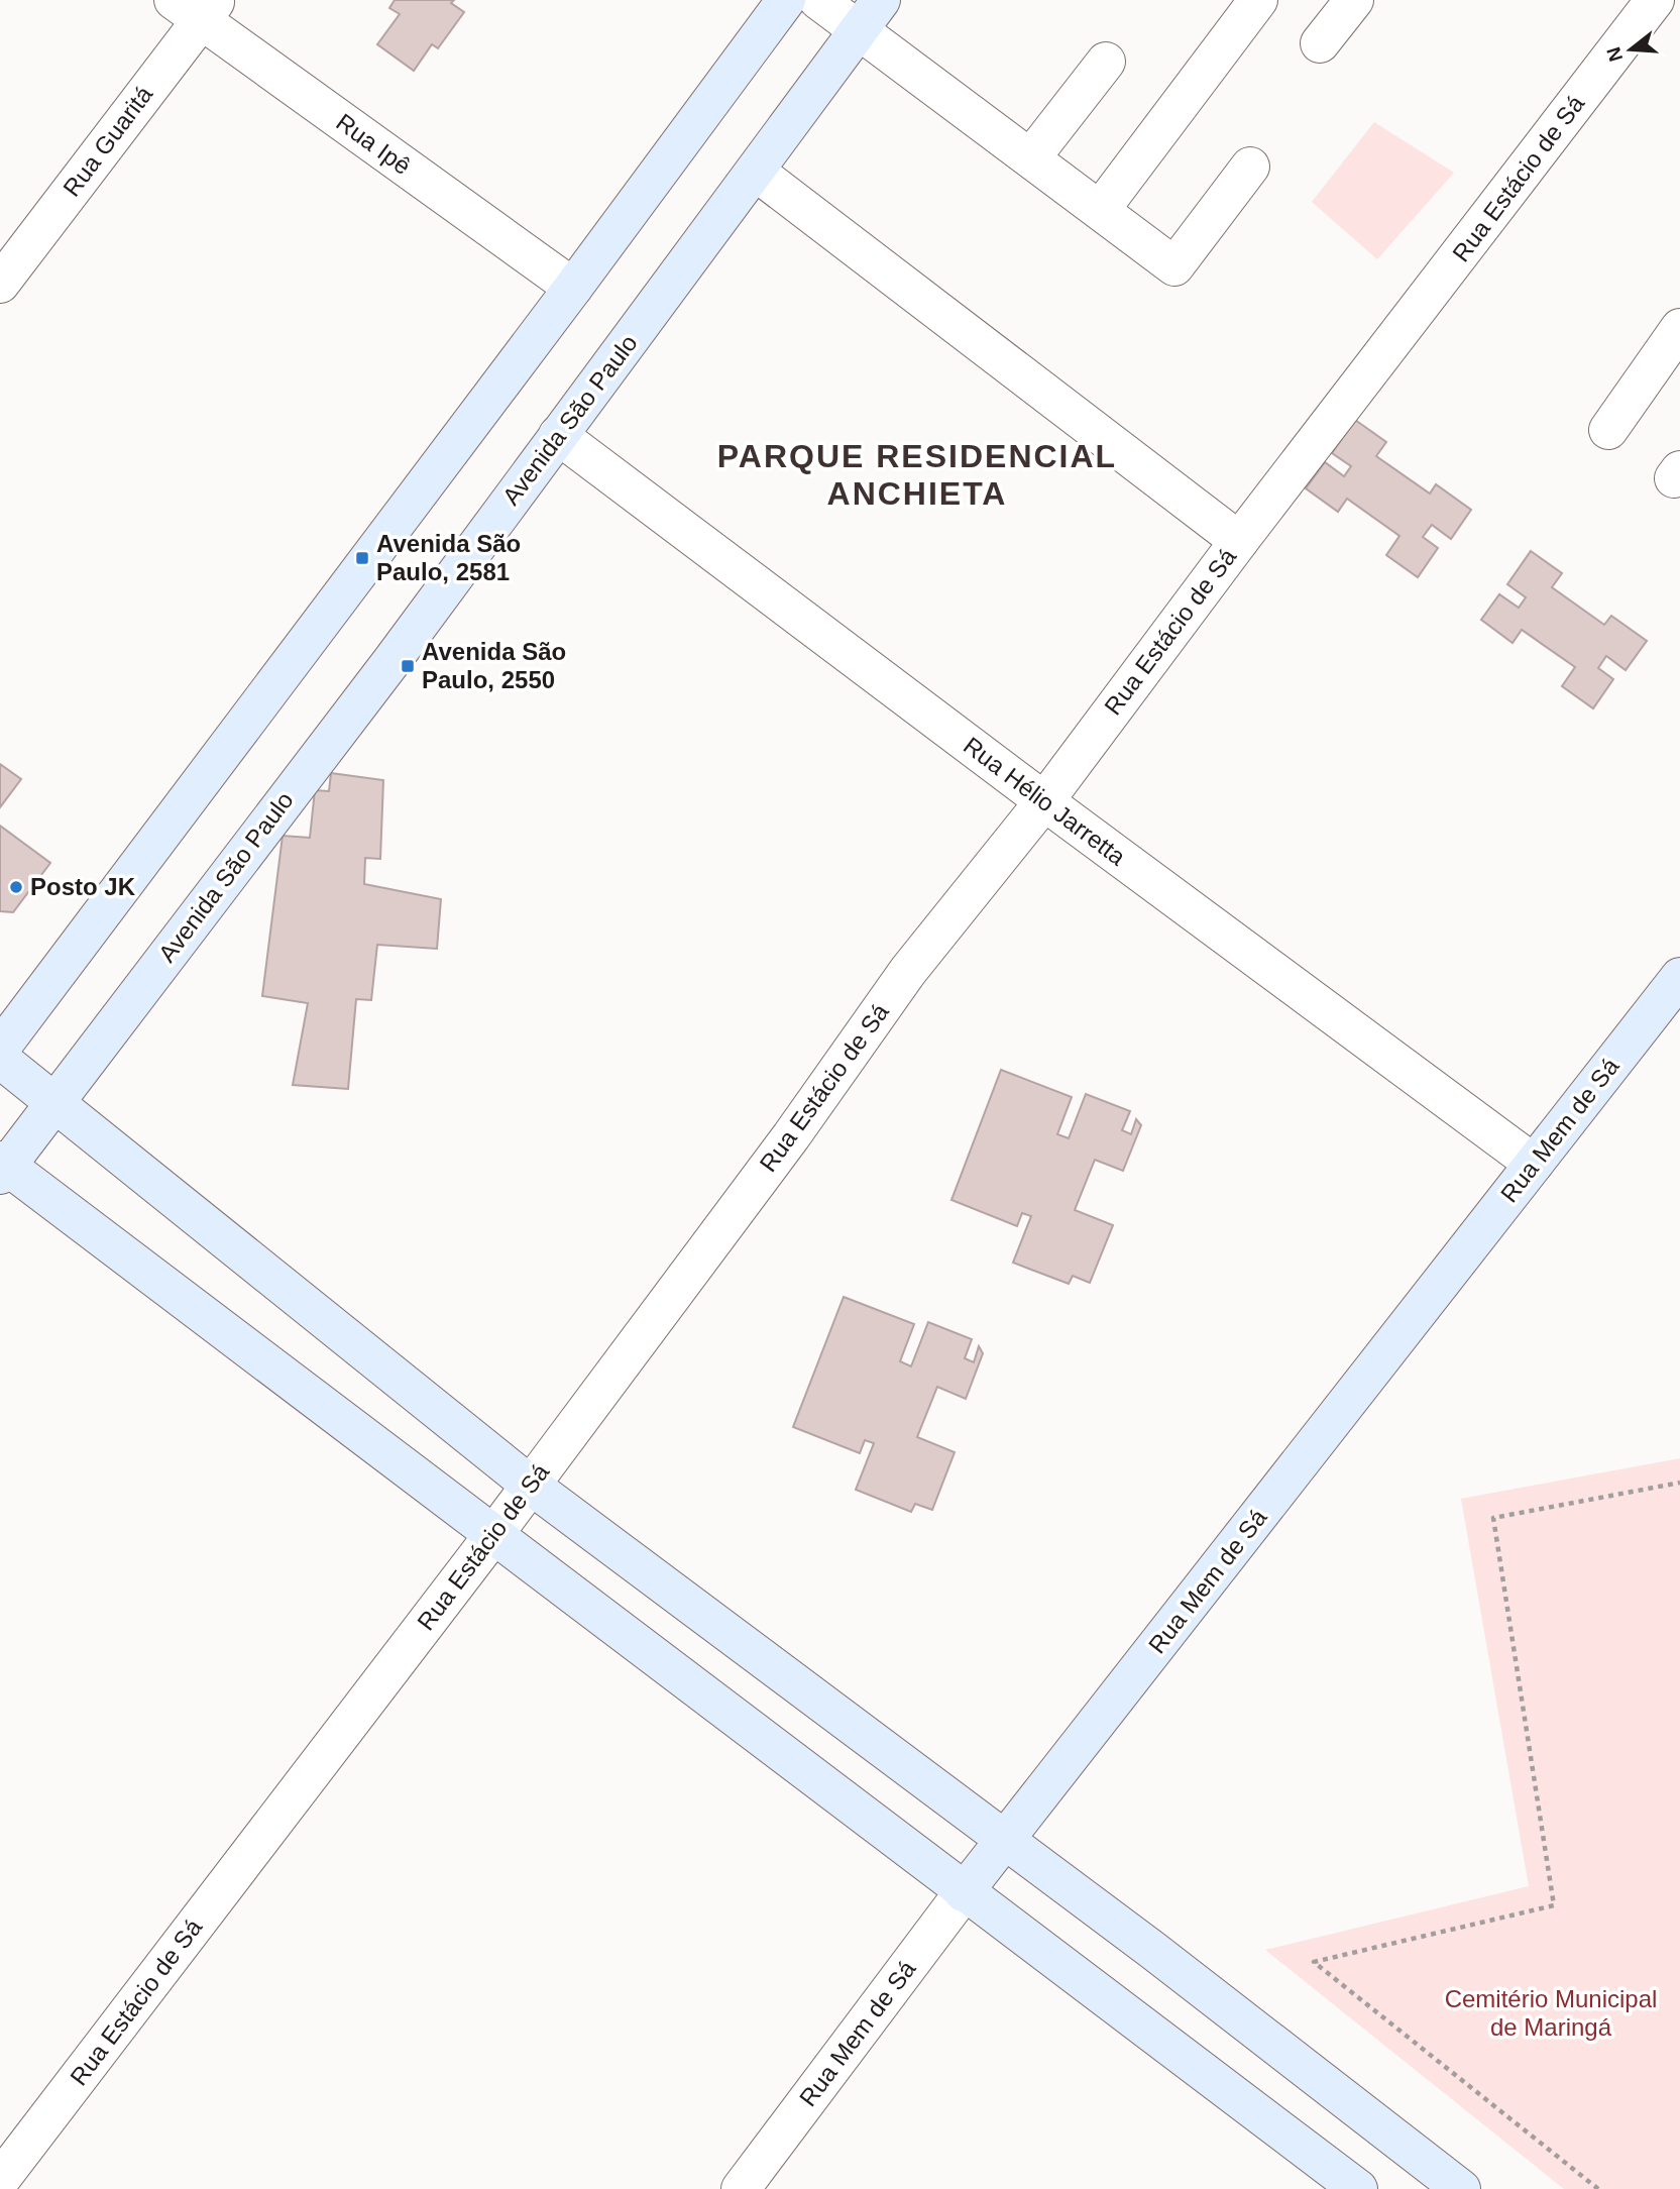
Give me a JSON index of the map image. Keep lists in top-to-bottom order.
{
  "streets": {
    "main road": ["Avenida São Paulo", "Rua Mem de Sá"],
    "street": [
      "Rua Guaritá",
      "Rua Ipê",
      "Rua Estácio de Sá",
      "Rua Hélio Jarretta"
    ]
  },
  "crossings": [
    ["Rua Guaritá", "Rua Ipê"],
    ["Rua Estácio de Sá", "Rua Hélio Jarretta"],
    ["Avenida São Paulo", "Rua Hélio Jarretta"],
    ["Rua Hélio Jarretta", "Rua Mem de Sá"]
  ],
  "districts": ["PARQUE RESIDENCIAL ANCHIETA"],
  "parks": ["Cemitério Municipal de Maringá"],
  "places": {
    "transit": ["Avenida São Paulo, 2581", "Avenida São Paulo, 2550"],
    "other": ["Posto JK"]
  },
  "north": "left"
}
